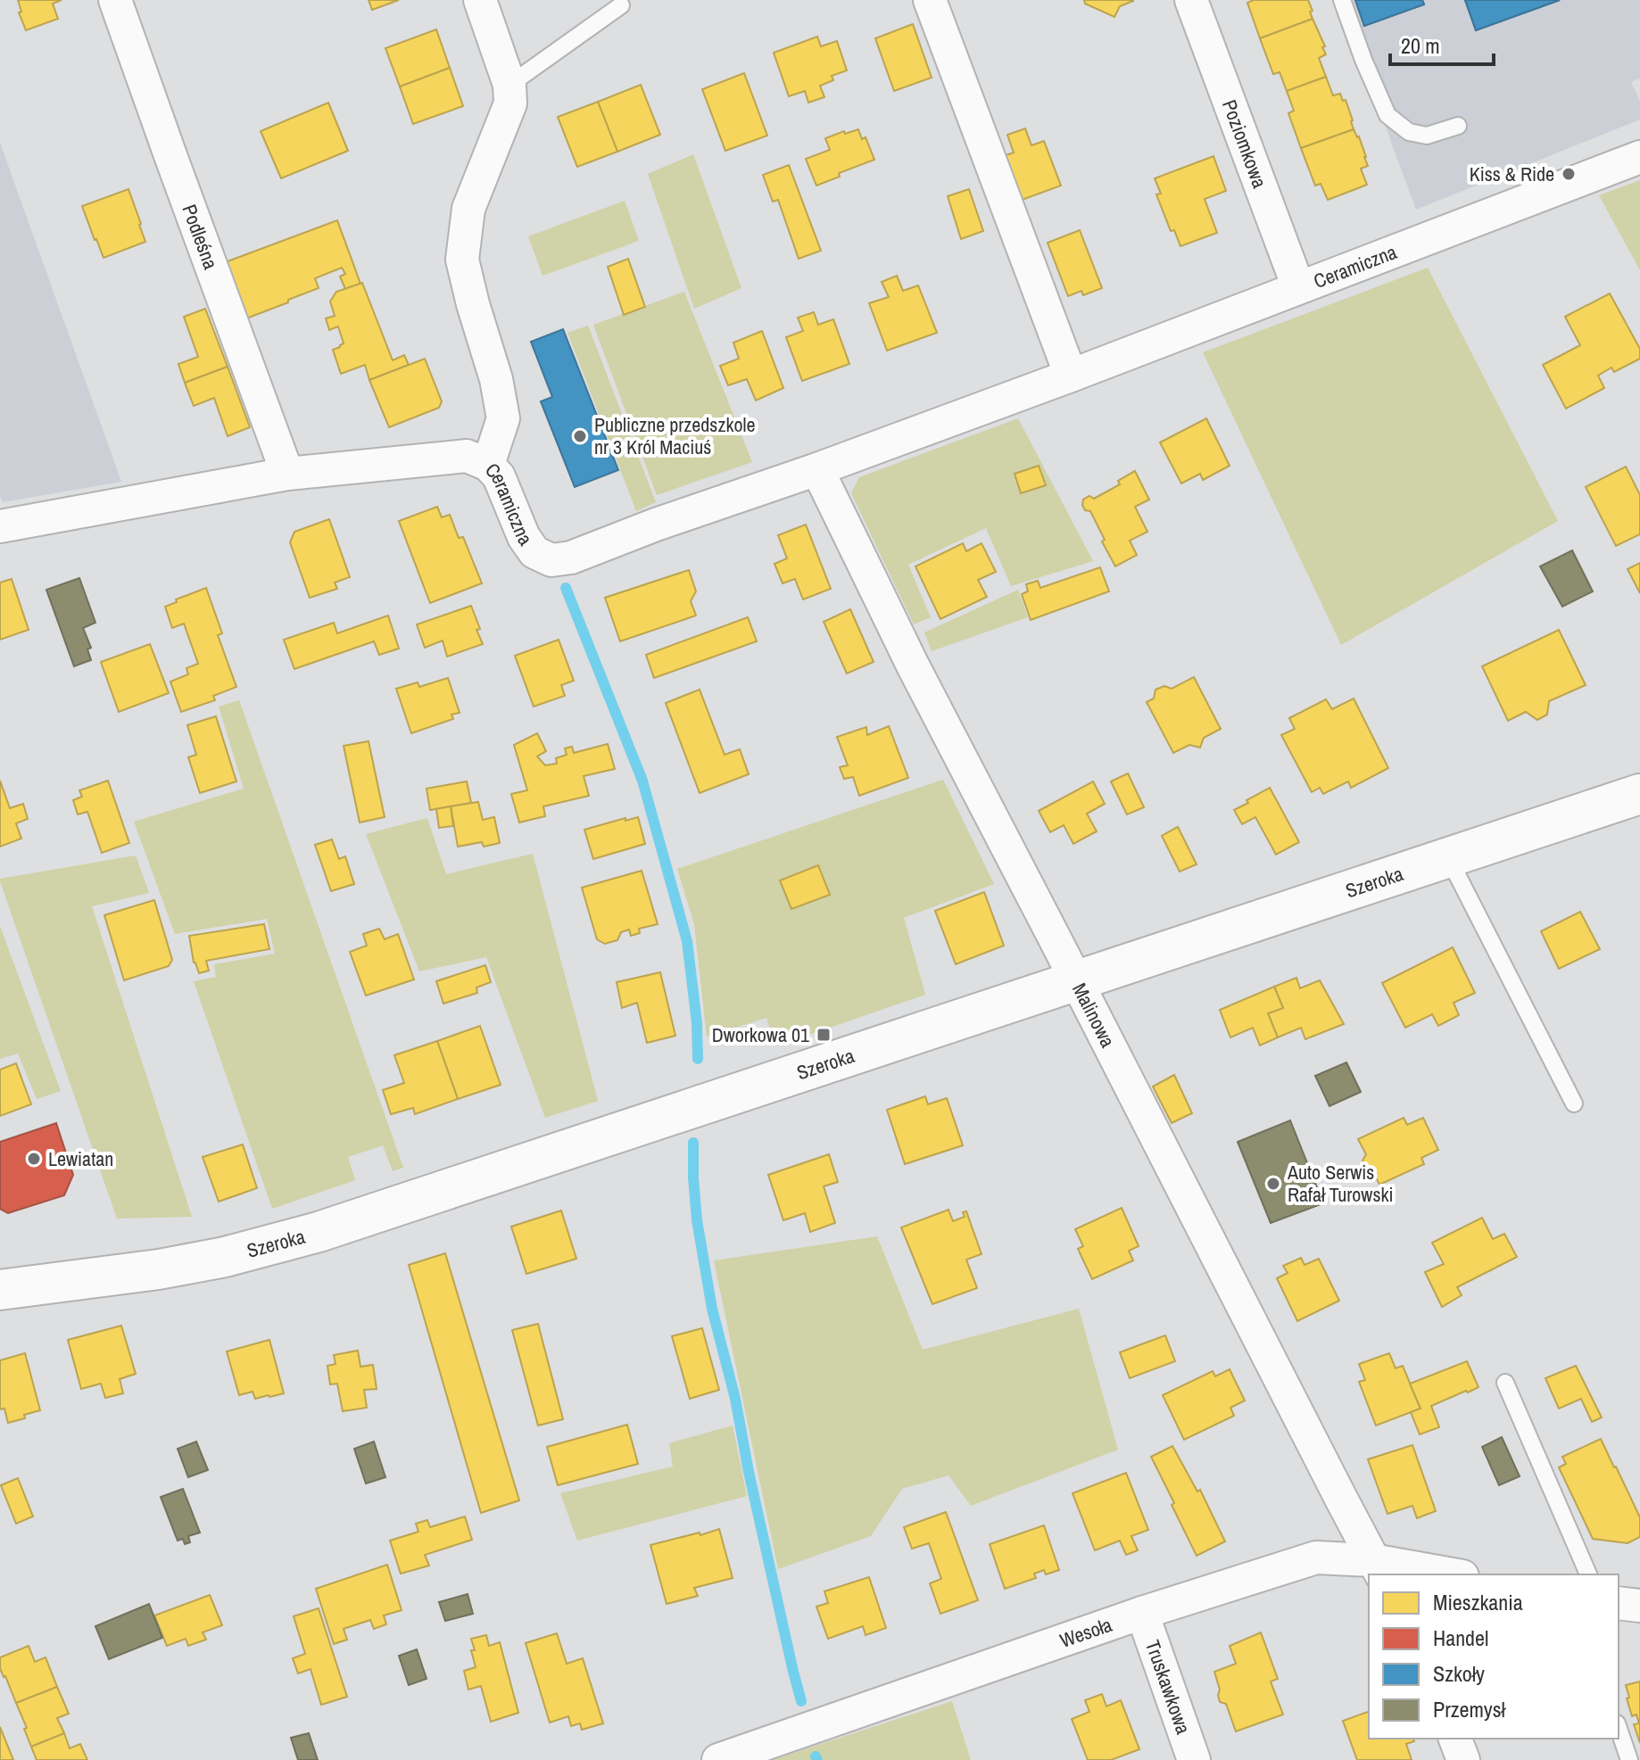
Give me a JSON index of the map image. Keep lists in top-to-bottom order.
{
  "streets": {
    "street": [
      "Poziomkowa",
      "Podleśna",
      "Ceramiczna",
      "Szeroka",
      "Malinowa",
      "Wesoła",
      "Truskawkowa"
    ]
  },
  "crossings": [
    ["Poziomkowa", "Ceramiczna"],
    ["Podleśna", "Ceramiczna"],
    ["Ceramiczna", "Malinowa"],
    ["Szeroka", "Malinowa"],
    ["Malinowa", "Wesoła"],
    ["Wesoła", "Truskawkowa"]
  ],
  "places": {
    "other": [
      "Kiss & Ride",
      "Publiczne przedszkole nr 3 Król Maciuś",
      "Lewiatan",
      "Auto Serwis Rafał Turowski"
    ],
    "transit": ["Dworkowa 01"]
  },
  "legend": [
    "Mieszkania",
    "Handel",
    "Szkoły",
    "Przemysł"
  ],
  "scale_bar": "20 m"
}
